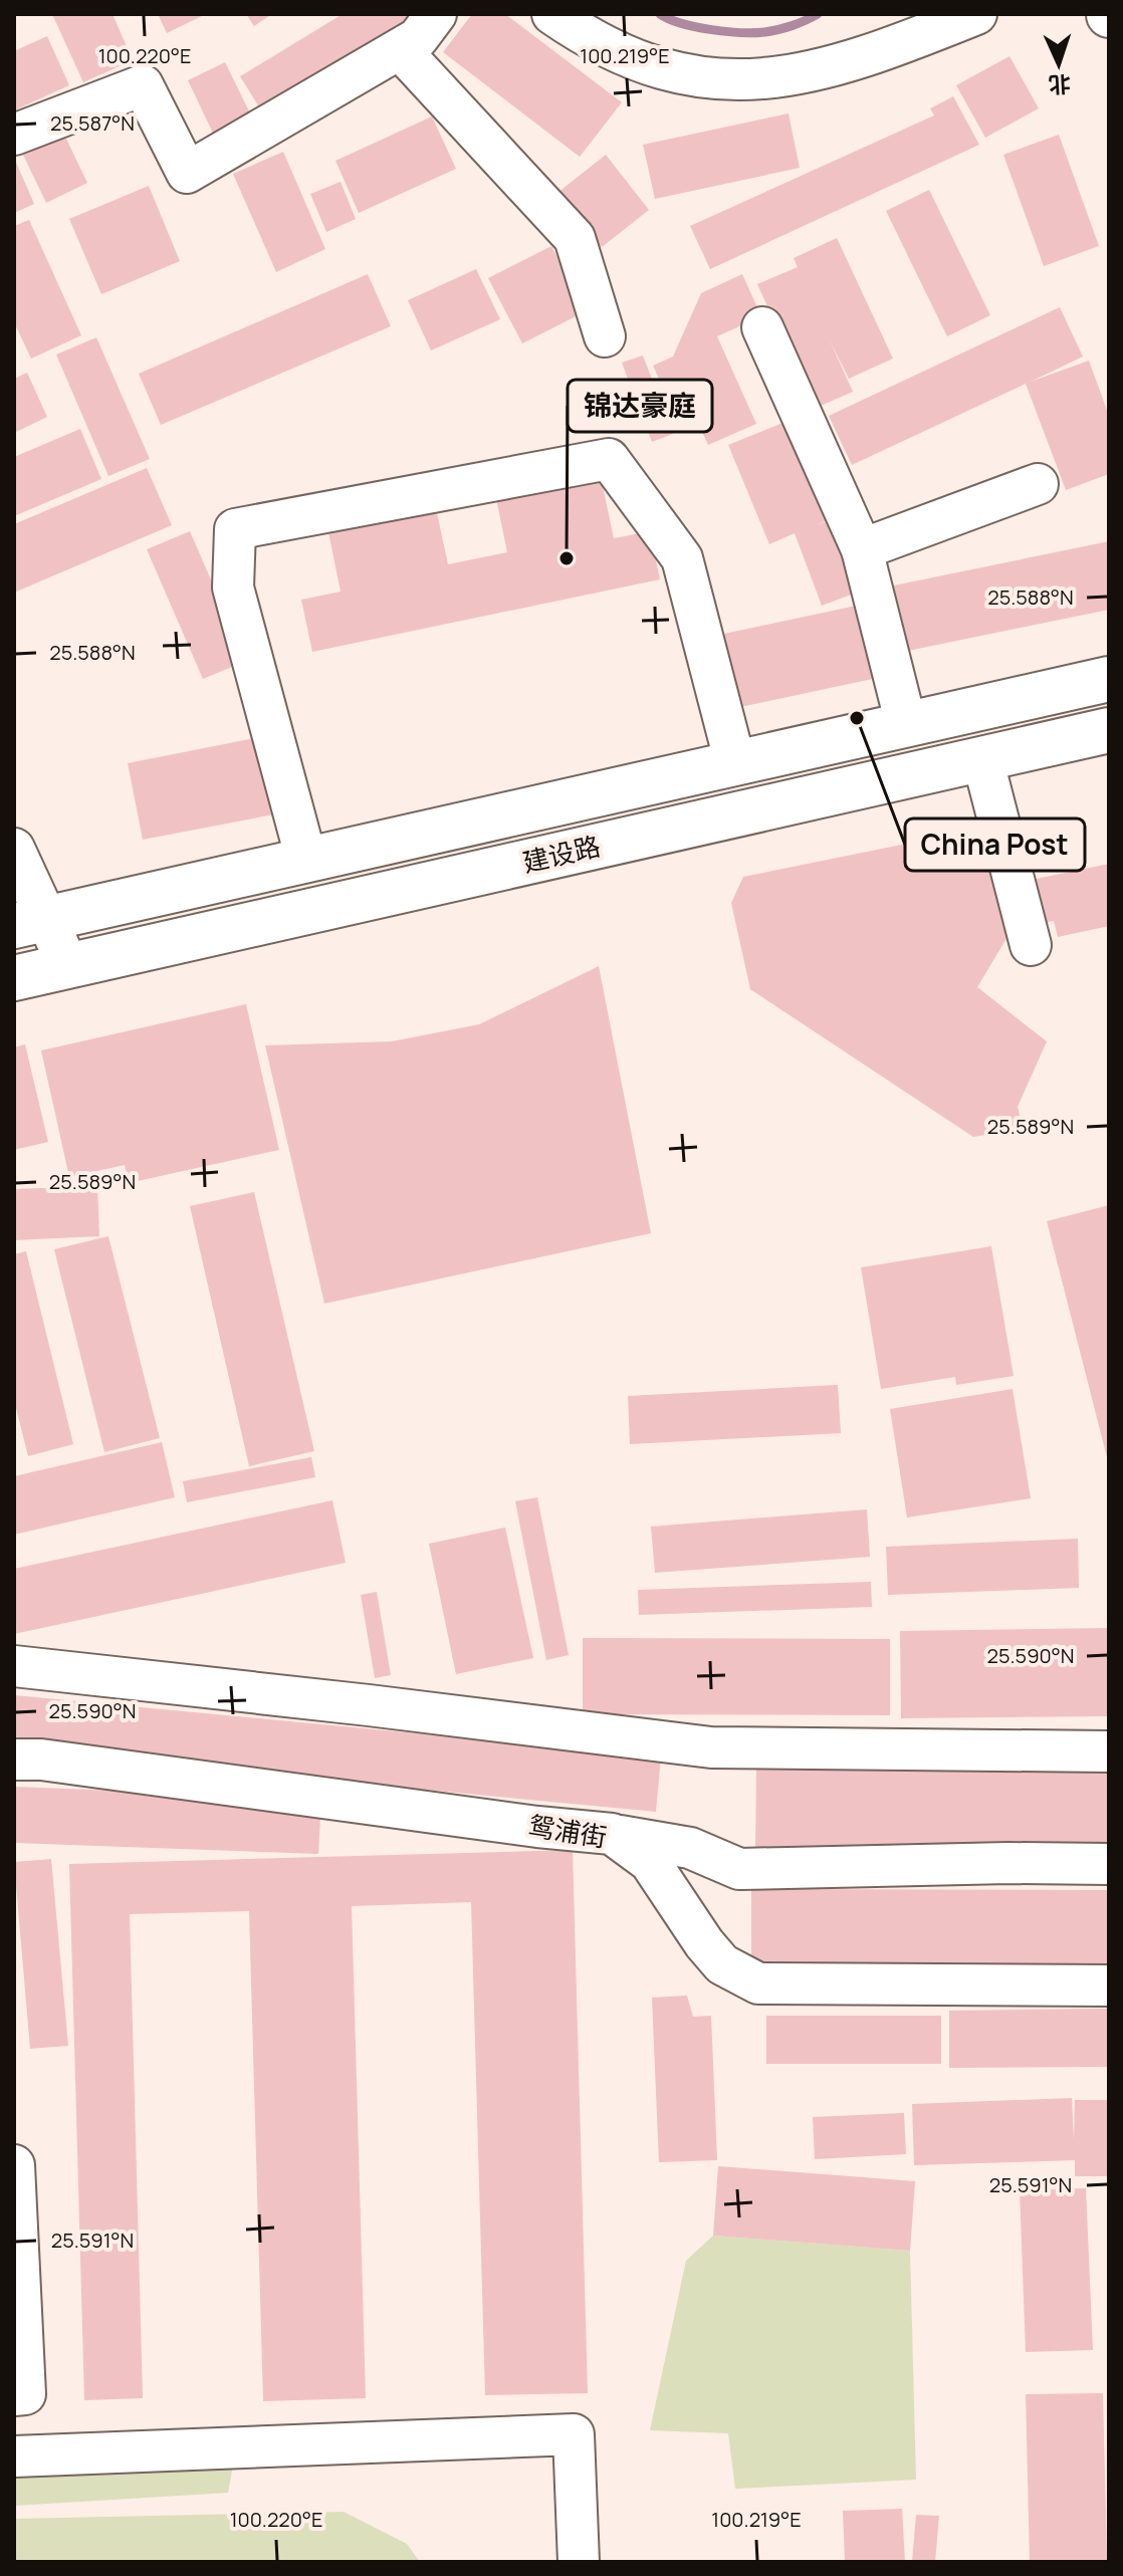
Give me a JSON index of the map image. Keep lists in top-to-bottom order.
{
  "streets": {
    "main road": ["建设路"],
    "street": ["鸳浦街"]
  },
  "places": ["锦达豪庭", "China Post"],
  "north": "bottom",
  "coordinates": [
    "100.220°E",
    "100.219°E",
    "25.587°N",
    "25.588°N",
    "25.589°N",
    "25.590°N",
    "25.591°N"
  ]
}
